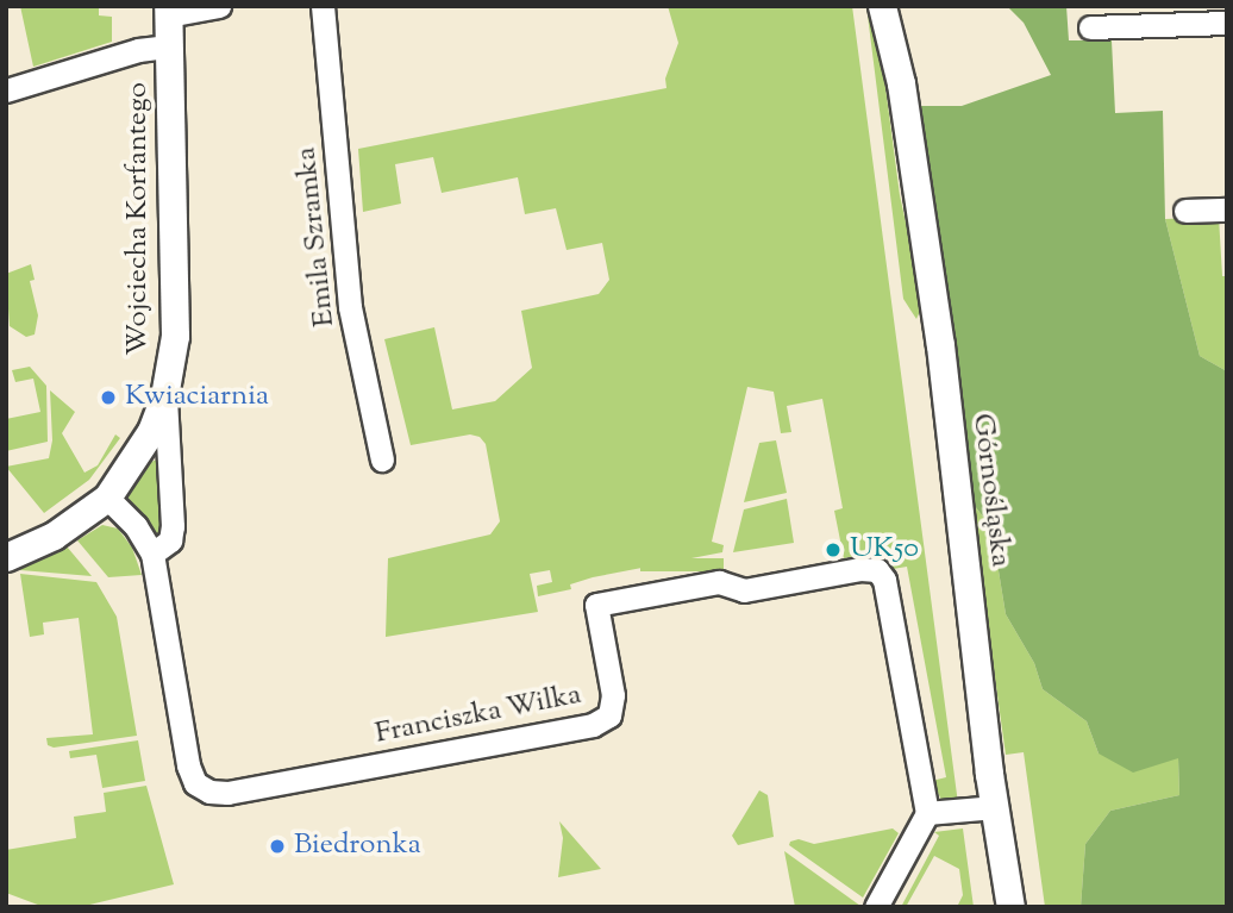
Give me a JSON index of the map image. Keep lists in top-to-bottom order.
{
  "streets": {
    "street": [
      "Wojciecha Korfantego",
      "Emila Szramka",
      "Górnośląska",
      "Franciszka Wilka"
    ]
  },
  "crossings": [
    ["Wojciecha Korfantego", "Franciszka Wilka"]
  ],
  "places": ["Kwiaciarnia", "UK50", "Biedronka"]
}
